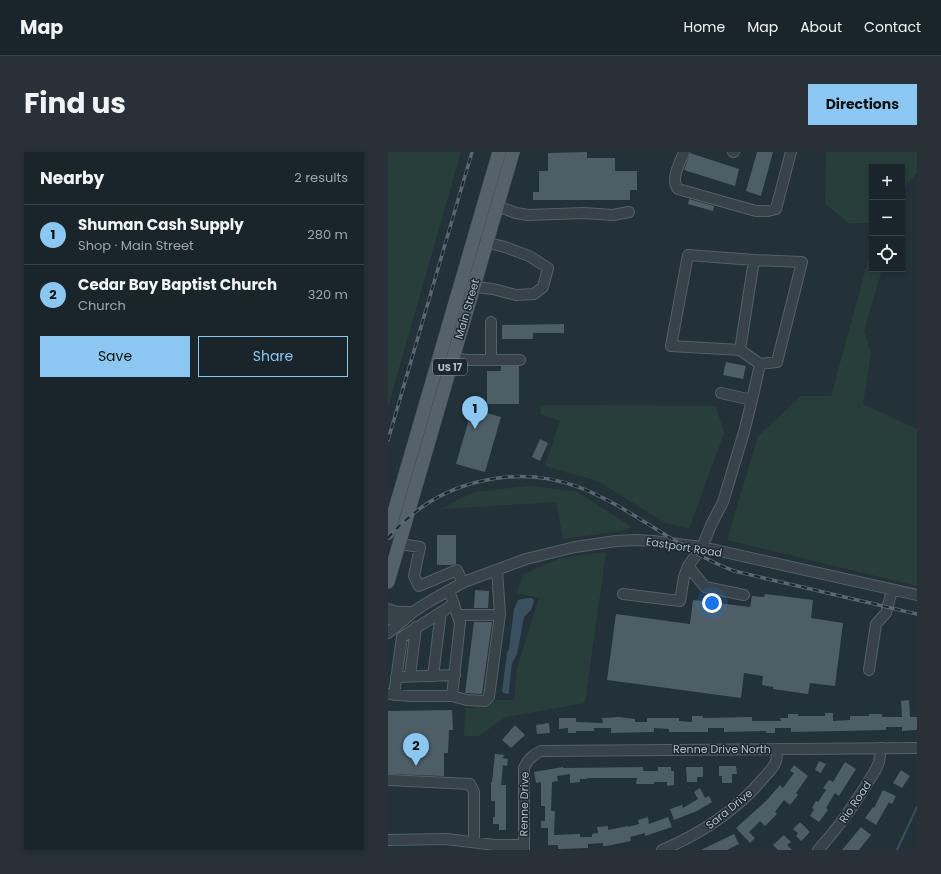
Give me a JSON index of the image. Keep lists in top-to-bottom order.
{
  "streets": {
    "main road": ["Main Street", "US 17"],
    "street": [
      "Eastport Road",
      "Renne Drive North",
      "Rio Road",
      "Renne Drive",
      "Sara Drive"
    ]
  },
  "crossings": [
    ["Renne Drive North", "Rio Road"],
    ["Renne Drive North", "Renne Drive"],
    ["Renne Drive North", "Sara Drive"]
  ],
  "page": {
    "header": "Map",
    "nav": [
      "Home",
      "Map",
      "About",
      "Contact"
    ],
    "title": "Find us",
    "buttons": [
      "Directions",
      ["Save", "Share"]
    ],
    "heading": ["Nearby", "2 results"],
    "map_buttons": ["+", "−"],
    "list": [
      {
        "mark": "1",
        "name": "Shuman Cash Supply",
        "note": "Shop · Main Street",
        "value": "280 m"
      },
      {
        "mark": "2",
        "name": "Cedar Bay Baptist Church",
        "note": "Church",
        "value": "320 m"
      }
    ],
    "pins": ["1", "2"]
  }
}
